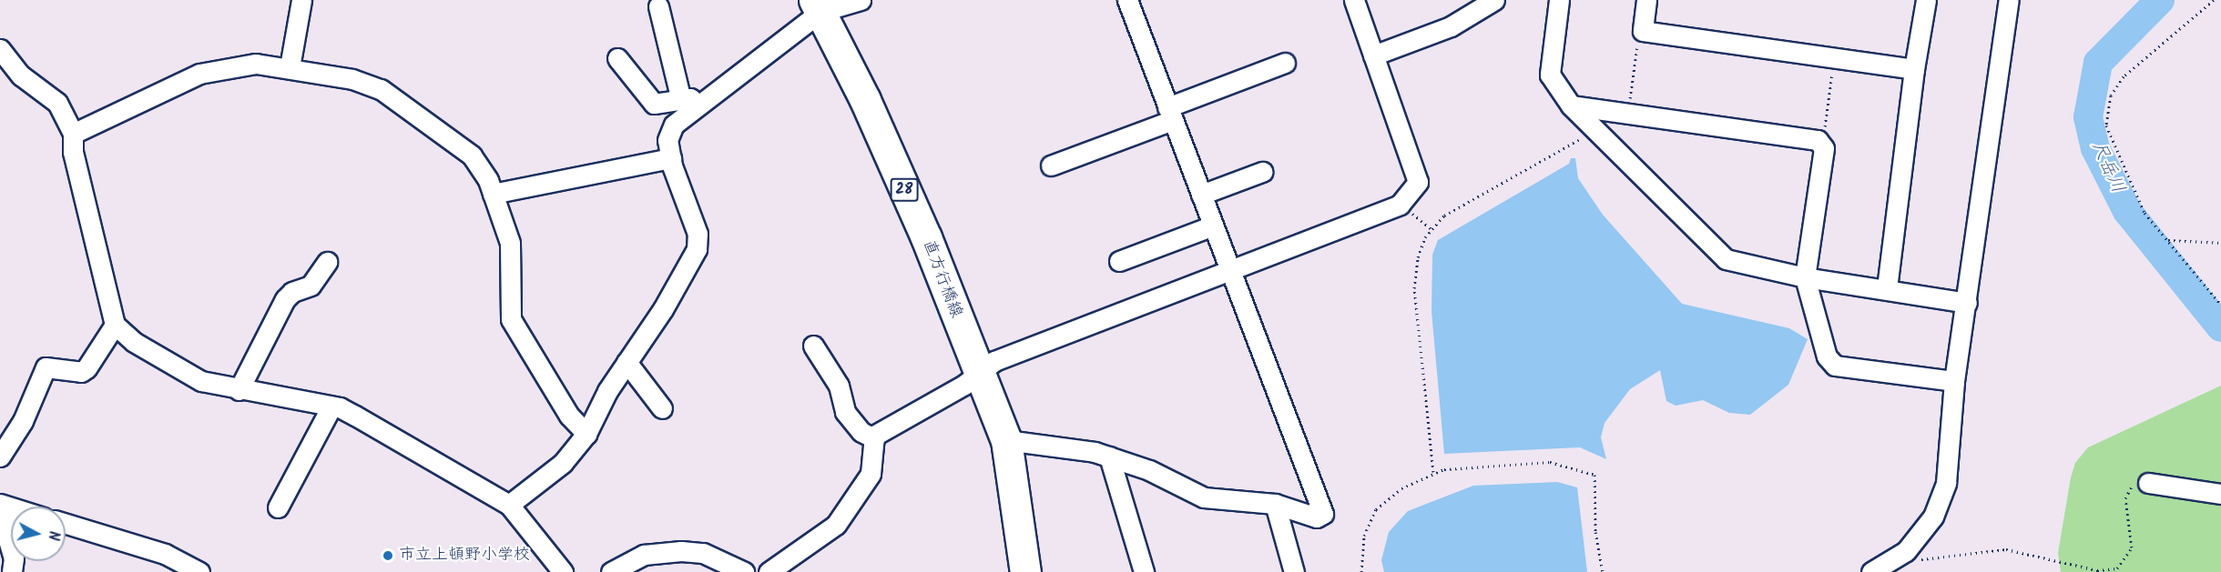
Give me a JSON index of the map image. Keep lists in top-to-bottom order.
{
  "streets": {
    "main road": ["28", "直方行橋線"]
  },
  "water": ["尺岳川"],
  "places": ["市立上頓野小学校"],
  "north": "right"
}
